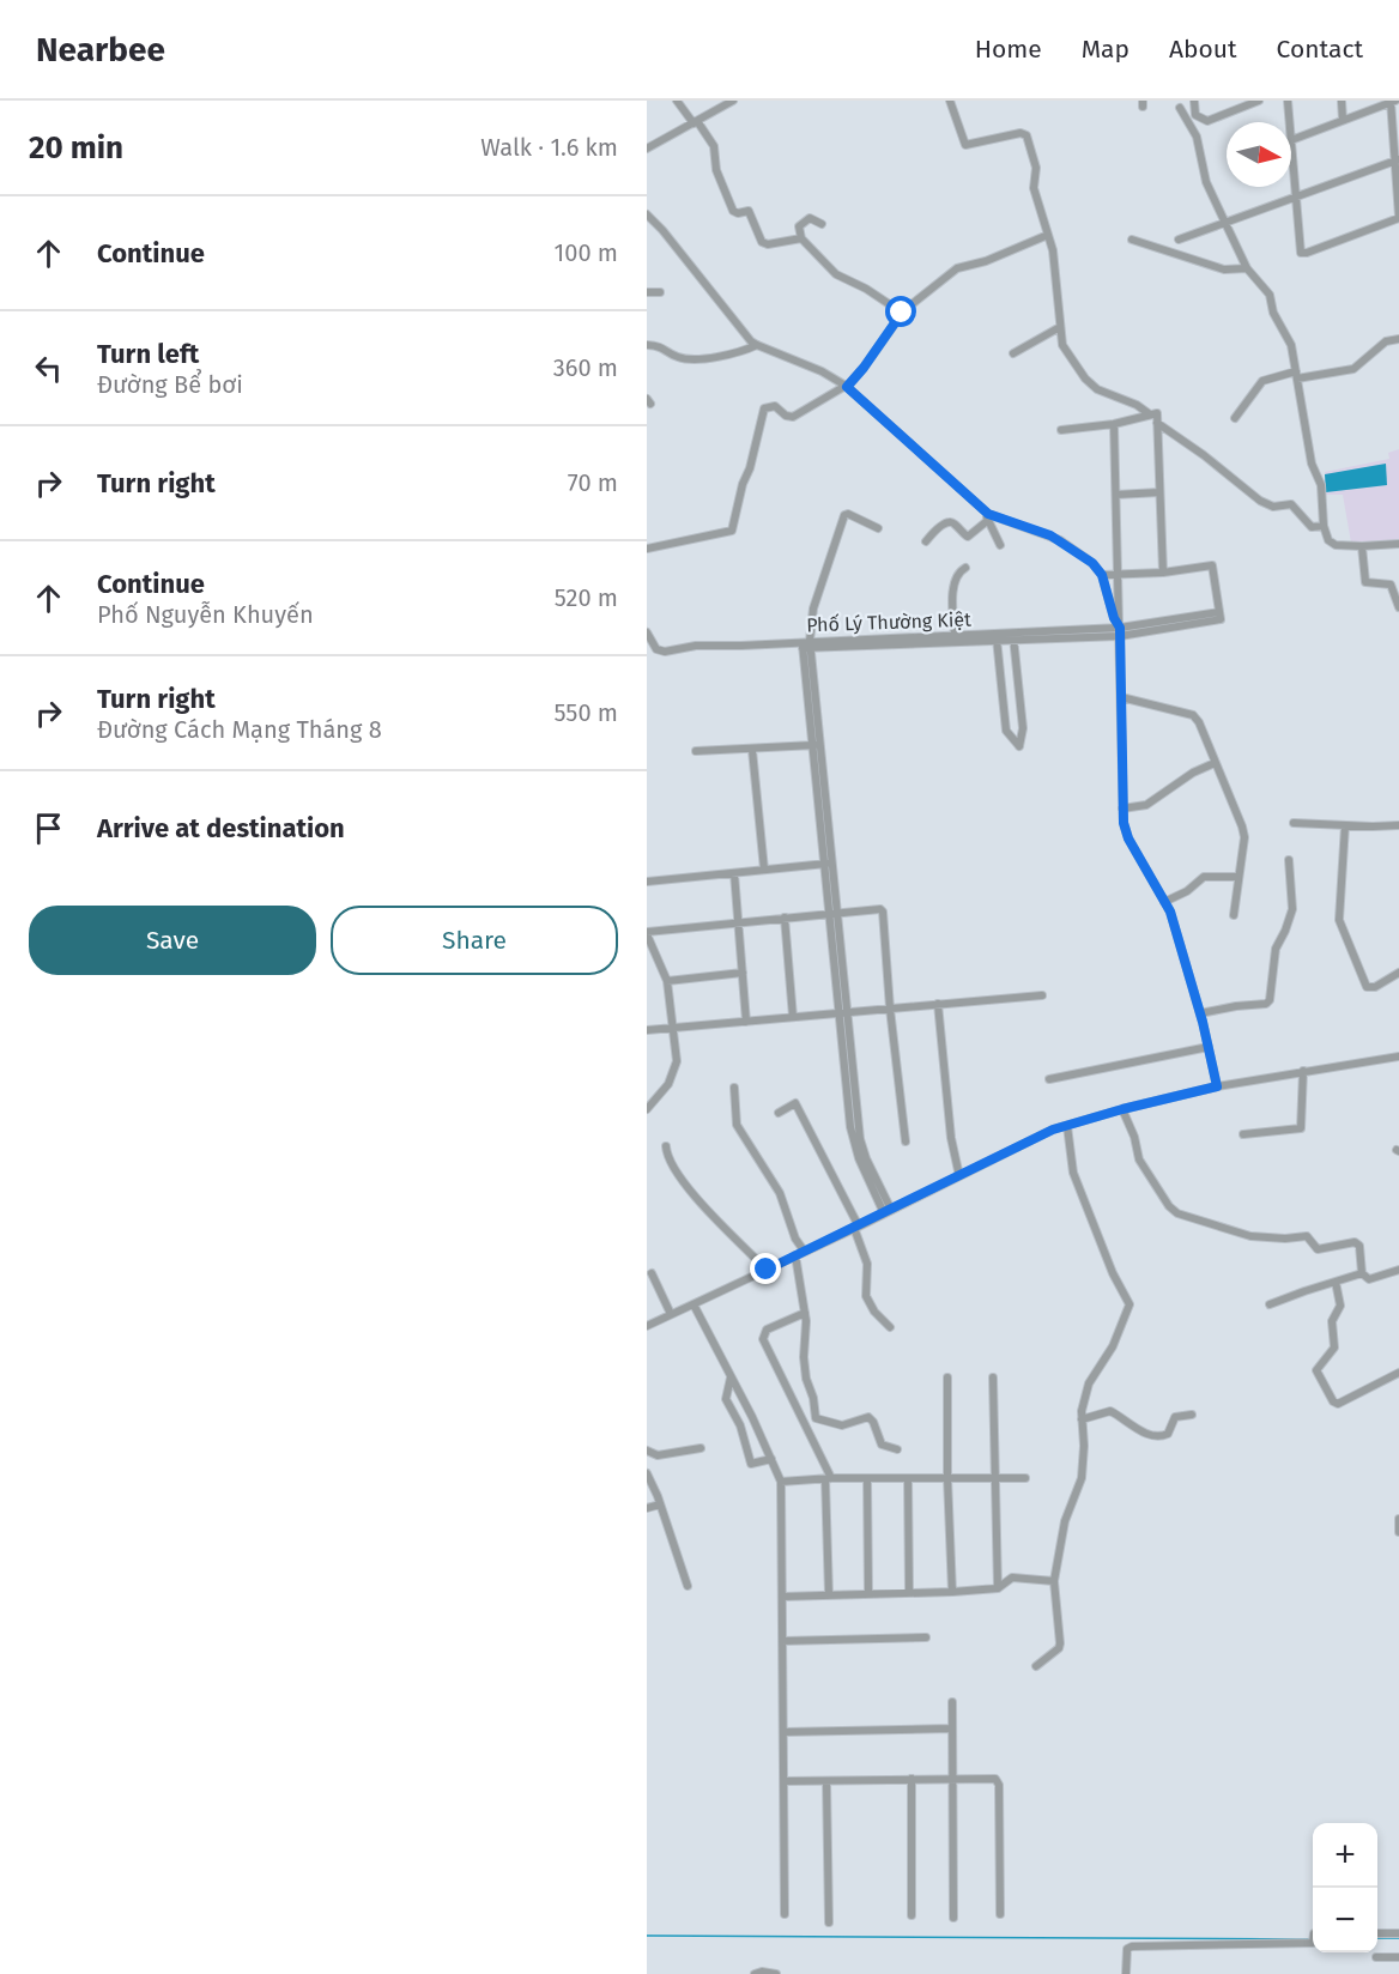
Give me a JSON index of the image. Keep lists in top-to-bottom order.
{
  "streets": {
    "street": ["Phố Lý Thường Kiệt"]
  },
  "north": "right",
  "page": {
    "header": "Nearbee",
    "nav": [
      "Home",
      "Map",
      "About",
      "Contact"
    ],
    "heading": ["20 min", "Walk · 1.6 km"],
    "list": [
      ["Continue", "100 m"],
      ["Turn left", "Đường Bể bơi", "360 m"],
      ["Turn right", "70 m"],
      ["Continue", "Phố Nguyễn Khuyến", "520 m"],
      ["Turn right", "Đường Cách Mạng Tháng 8", "550 m"],
      "Arrive at destination"
    ],
    "buttons": ["Save", "Share"],
    "map_buttons": ["+", "−"]
  }
}
